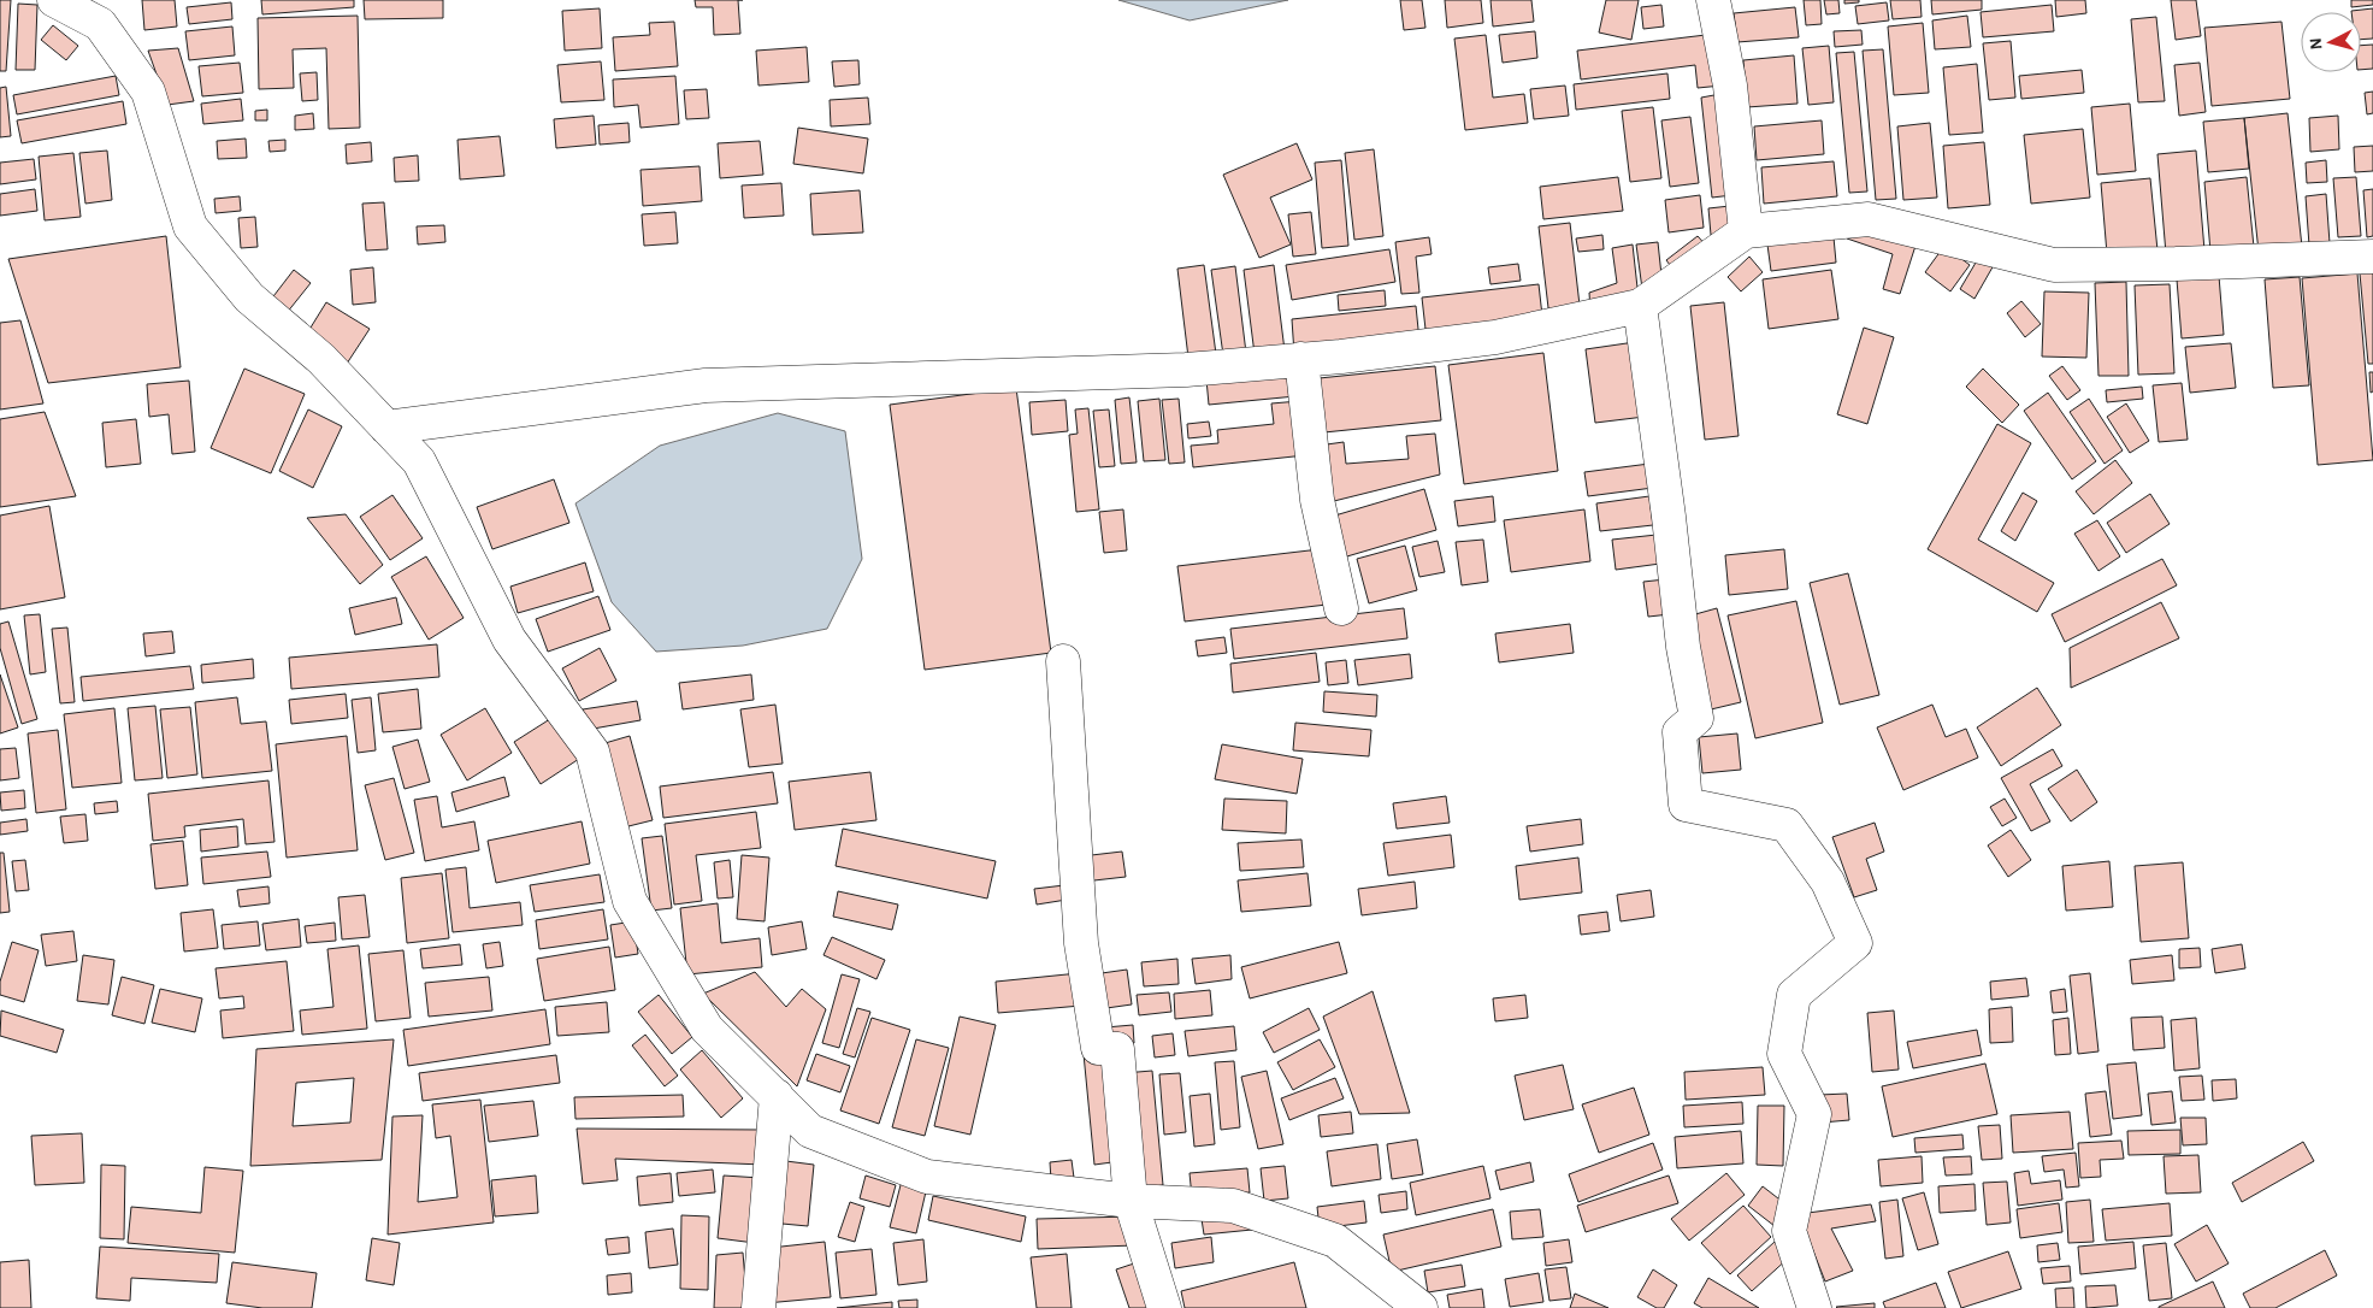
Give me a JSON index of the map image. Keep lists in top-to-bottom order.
{
  "north": "left"
}
